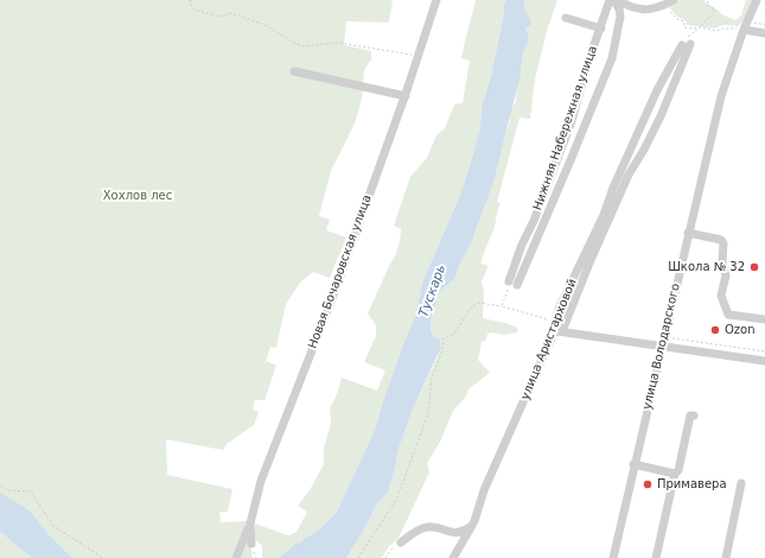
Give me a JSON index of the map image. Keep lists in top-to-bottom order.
{
  "streets": {
    "street": [
      "Нижняя Набережная улица",
      "Новая Бочаровская улица",
      "улица Аристарховой",
      "улица Володарского"
    ]
  },
  "water": ["Тускарь"],
  "parks": ["Хохлов лес"],
  "places": ["Школа № 32", "Ozon", "Примавера"]
}
